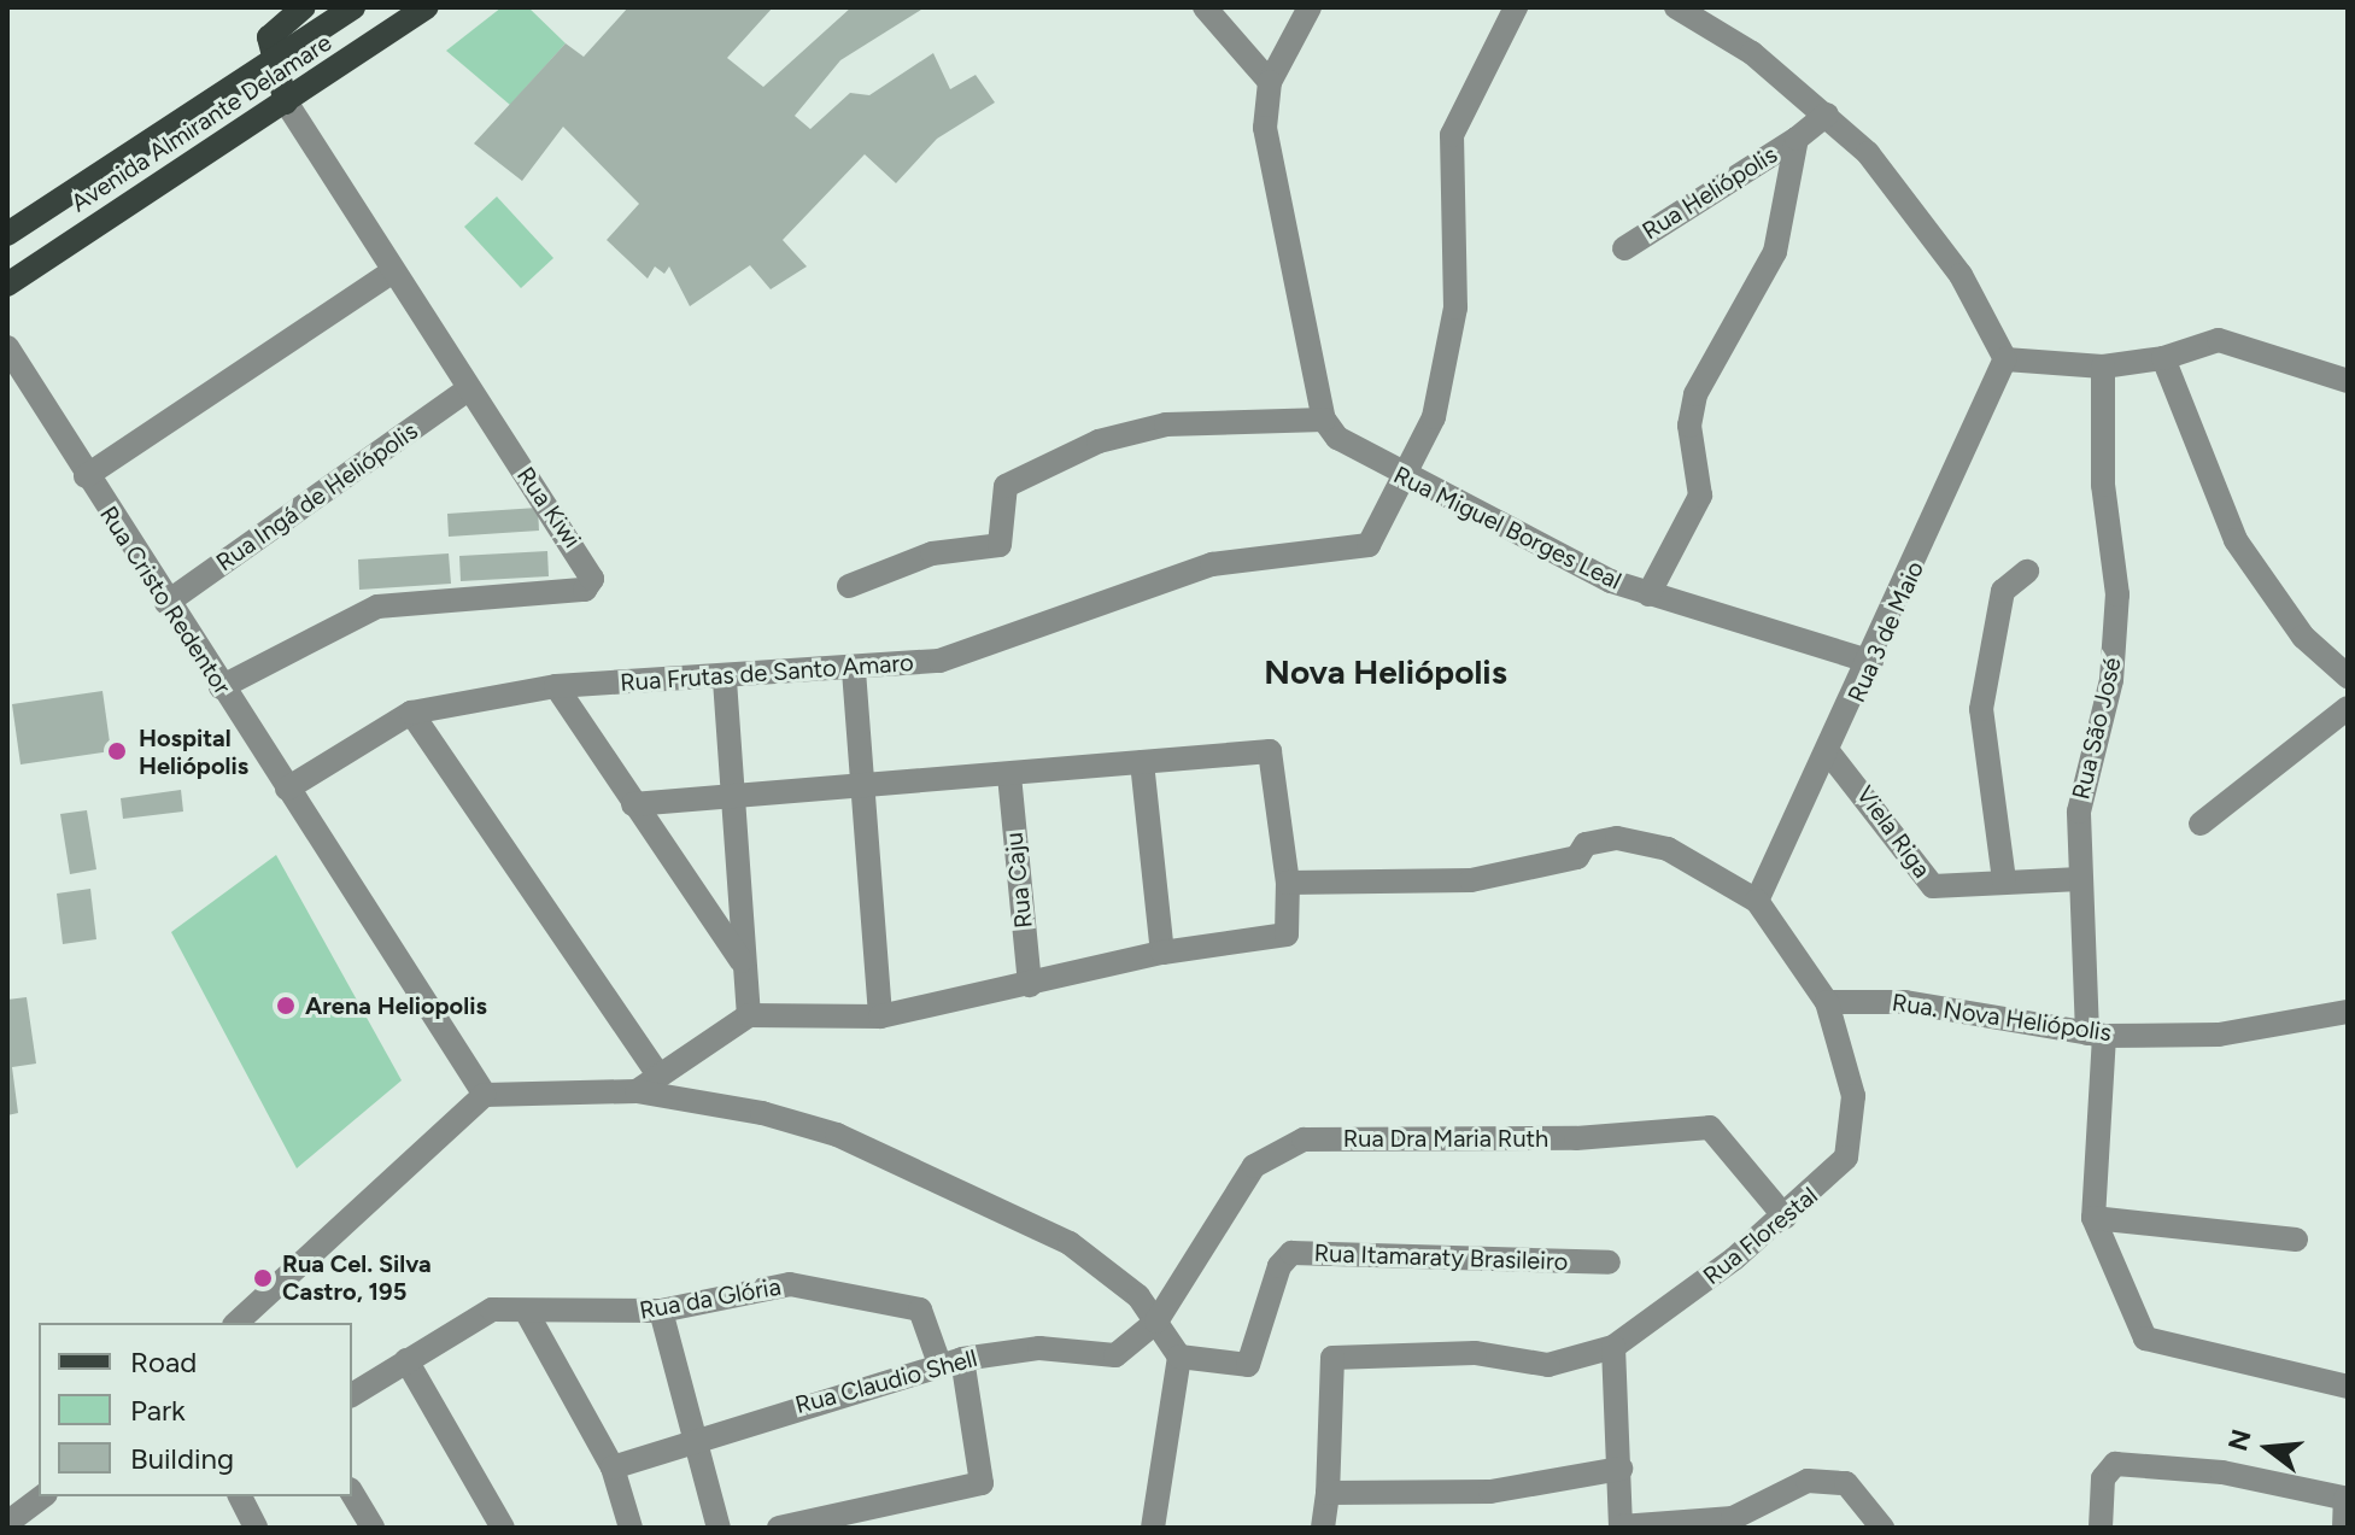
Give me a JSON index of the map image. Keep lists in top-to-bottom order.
{
  "streets": {
    "main road": ["Avenida Almirante Delamare"],
    "street": [
      "Rua Heliópolis",
      "Rua Ingá de Heliópolis",
      "Rua Kiwi",
      "Rua Miguel Borges Leal",
      "Rua Cristo Redentor",
      "Rua 3 de Maio",
      "Rua Frutas de Santo Amaro",
      "Rua São José",
      "Viela Riga",
      "Rua Caju",
      "Rua. Nova Heliópolis",
      "Rua Dra Maria Ruth",
      "Rua Florestal",
      "Rua Itamaraty Brasileiro",
      "Rua da Glória",
      "Rua Claudio Shell"
    ]
  },
  "crossings": [
    ["Avenida Almirante Delamare", "Rua Kiwi"],
    ["Rua Ingá de Heliópolis", "Rua Kiwi"],
    ["Rua Ingá de Heliópolis", "Rua Cristo Redentor"],
    ["Rua Kiwi", "Rua Cristo Redentor"],
    ["Rua Miguel Borges Leal", "Rua 3 de Maio"],
    ["Rua Miguel Borges Leal", "Rua Frutas de Santo Amaro"],
    ["Rua Cristo Redentor", "Rua Frutas de Santo Amaro"],
    ["Rua 3 de Maio", "Viela Riga"],
    ["Rua 3 de Maio", "Rua Florestal"],
    ["Rua São José", "Viela Riga"],
    ["Rua São José", "Rua. Nova Heliópolis"],
    ["Rua. Nova Heliópolis", "Rua Florestal"],
    ["Rua Dra Maria Ruth", "Rua Florestal"],
    ["Rua Dra Maria Ruth", "Rua Claudio Shell"],
    ["Rua da Glória", "Rua Claudio Shell"]
  ],
  "districts": ["Nova Heliópolis"],
  "places": ["Hospital Heliópolis", "Arena Heliopolis", "Rua Cel. Silva Castro, 195"],
  "legend": ["Road", "Park", "Building"],
  "north": "left"
}
